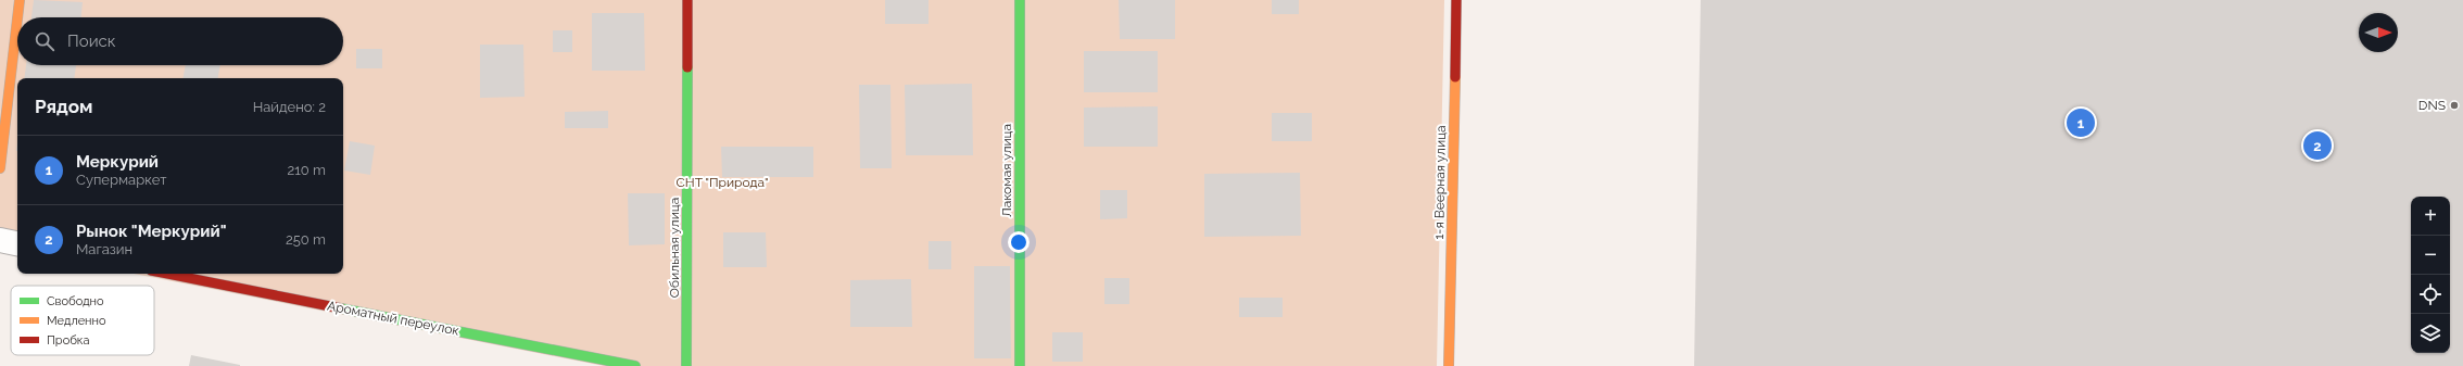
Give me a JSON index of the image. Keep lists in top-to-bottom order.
{
  "streets": {
    "street": [
      "Лакомая улица",
      "1-я Веерная улица",
      "Обильная улица",
      "Ароматный переулок"
    ]
  },
  "parks": ["СНТ \"Природа\""],
  "places": ["DNS"],
  "legend": ["Свободно", "Медленно", "Пробка"],
  "north": "right",
  "page": {
    "search": "Поиск",
    "heading": ["Рядом", "Найдено: 2"],
    "pins": ["1", "2"],
    "list": [
      {
        "mark": "1",
        "name": "Меркурий",
        "note": "Супермаркет",
        "value": "210 m"
      },
      {
        "mark": "2",
        "name": "Рынок \"Меркурий\"",
        "note": "Магазин",
        "value": "250 m"
      }
    ],
    "map_buttons": ["+", "−"]
  }
}
